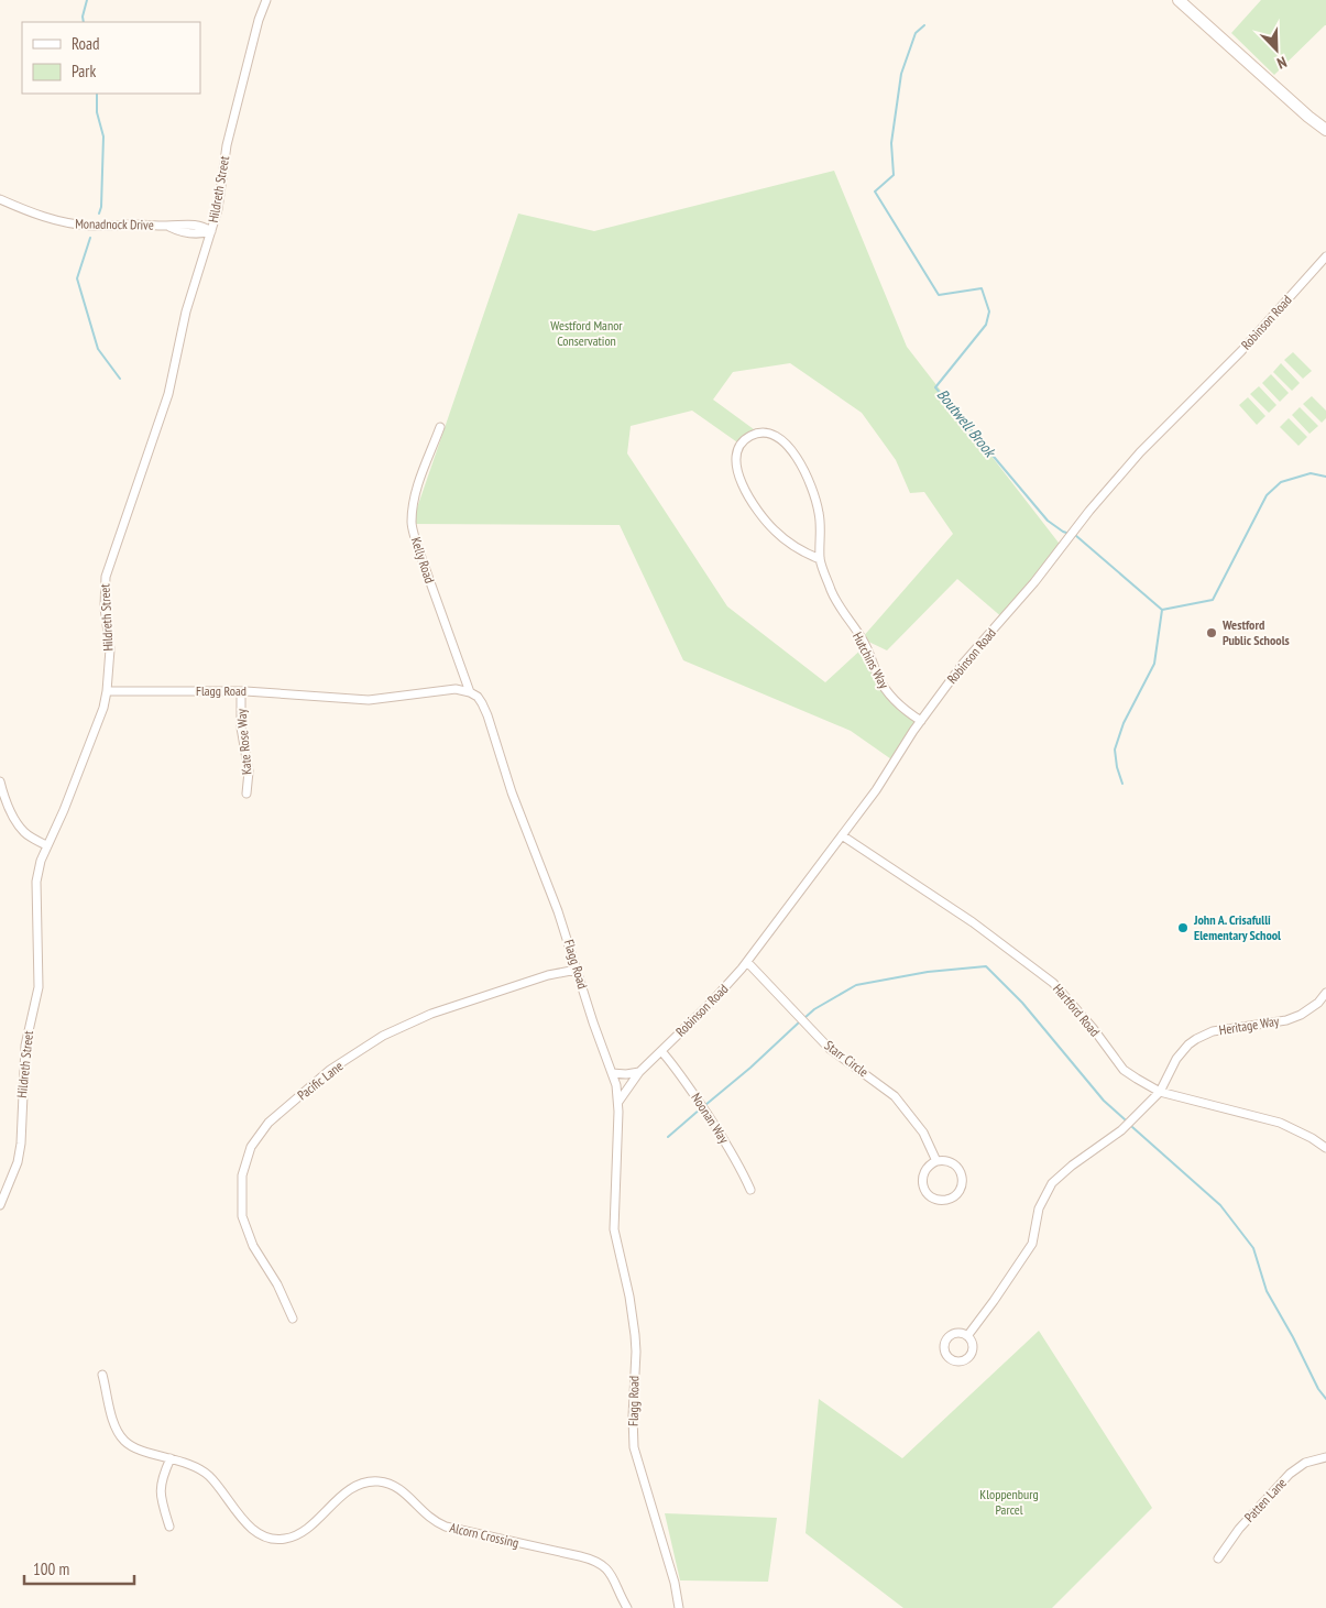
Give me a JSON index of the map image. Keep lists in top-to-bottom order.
{
  "streets": {
    "street": [
      "Hildreth Street",
      "Monadnock Drive",
      "Robinson Road",
      "Kelly Road",
      "Hutchins Way",
      "Flagg Road",
      "Kate Rose Way",
      "Hartford Road",
      "Heritage Way",
      "Starr Circle",
      "Pacific Lane",
      "Noonan Way",
      "Patten Lane",
      "Alcorn Crossing"
    ]
  },
  "crossings": [
    ["Hildreth Street", "Monadnock Drive"],
    ["Hildreth Street", "Flagg Road"],
    ["Robinson Road", "Hutchins Way"],
    ["Robinson Road", "Flagg Road"],
    ["Robinson Road", "Hartford Road"],
    ["Robinson Road", "Starr Circle"],
    ["Robinson Road", "Noonan Way"],
    ["Kelly Road", "Flagg Road"],
    ["Flagg Road", "Kate Rose Way"],
    ["Flagg Road", "Pacific Lane"],
    ["Hartford Road", "Heritage Way"]
  ],
  "water": ["Boutwell Brook"],
  "parks": ["Westford Manor Conservation", "Kloppenburg Parcel"],
  "places": ["Westford Public Schools", "John A. Crisafulli Elementary School"],
  "legend": ["Road", "Park"],
  "scale_bar": "100 m",
  "north": "bottom right"
}
